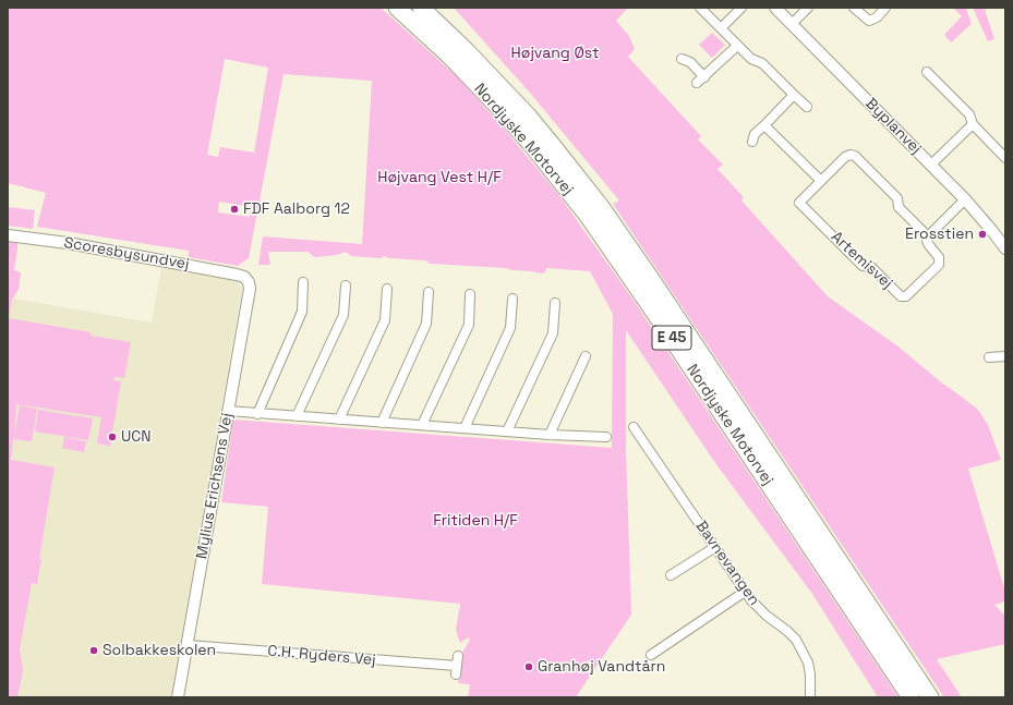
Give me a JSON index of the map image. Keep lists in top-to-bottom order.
{
  "streets": {
    "highway": ["Nordjyske Motorvej", "E 45"],
    "street": [
      "Byplanvej",
      "Scoresbysundvej",
      "Artemisvej",
      "Mylius Erichsens Vej",
      "Bavnevangen",
      "C.H. Ryders Vej"
    ]
  },
  "crossings": [
    ["Scoresbysundvej", "Mylius Erichsens Vej"],
    ["Mylius Erichsens Vej", "C.H. Ryders Vej"]
  ],
  "parks": ["Højvang Øst", "Højvang Vest H/F", "Fritiden H/F"],
  "places": [
    "FDF Aalborg 12",
    "Erosstien",
    "UCN",
    "Solbakkeskolen",
    "Granhøj Vandtårn"
  ]
}
